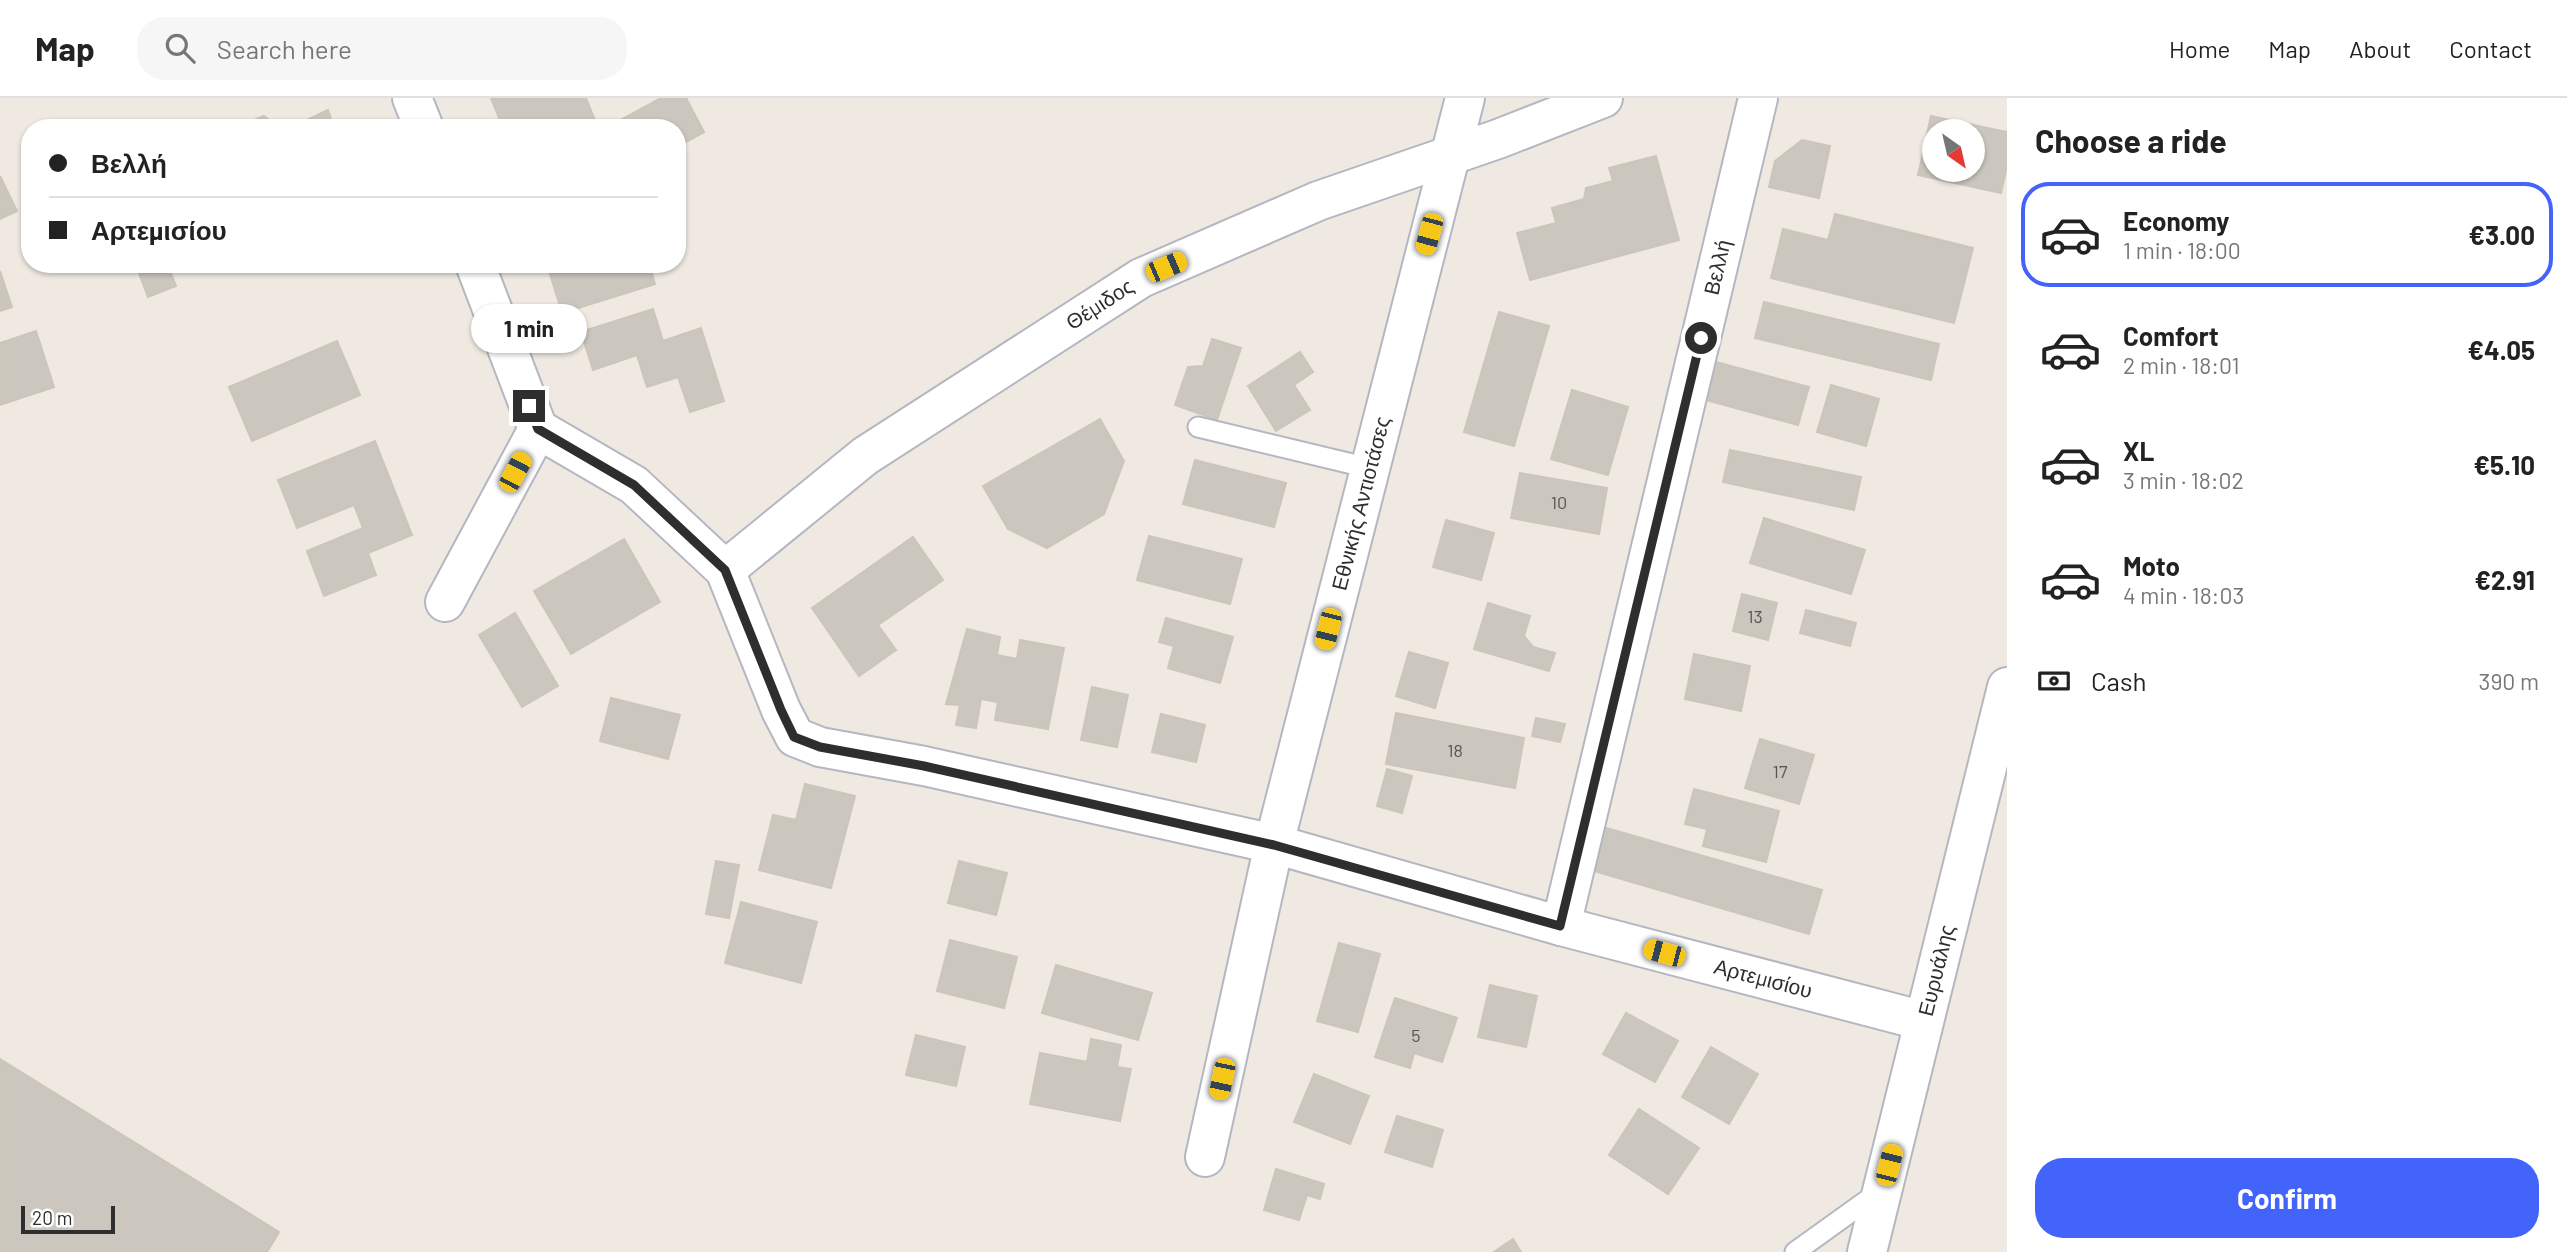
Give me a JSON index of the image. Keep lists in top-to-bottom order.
{
  "streets": {
    "street": [
      "Βελλή",
      "Θέμιδος",
      "Εθνικής Αντιοτάσες",
      "Ευρυάλης",
      "Αρτεμισίου"
    ]
  },
  "crossings": [
    ["Βελλή", "Αρτεμισίου"],
    ["Θέμιδος", "Εθνικής Αντιοτάσες"],
    ["Θέμιδος", "Αρτεμισίου"],
    ["Εθνικής Αντιοτάσες", "Αρτεμισίου"],
    ["Ευρυάλης", "Αρτεμισίου"]
  ],
  "house_numbers": [
    "10",
    "13",
    "18",
    "17",
    "5"
  ],
  "scale_bar": "20 m",
  "north": "bottom right",
  "page": {
    "header": "Map",
    "search": "Search here",
    "nav": [
      "Home",
      "Map",
      "About",
      "Contact"
    ],
    "heading": "Choose a ride",
    "banner": ["Βελλή", "Αρτεμισίου"],
    "list": [
      {
        "name": "Economy",
        "note": "1 min · 18:00",
        "value": "€3.00"
      },
      {
        "name": "Comfort",
        "note": "2 min · 18:01",
        "value": "€4.05"
      },
      {
        "name": "XL",
        "note": "3 min · 18:02",
        "value": "€5.10"
      },
      {
        "name": "Moto",
        "note": "4 min · 18:03",
        "value": "€2.91"
      }
    ],
    "bubble": "1 min",
    "pay": ["Cash", "390 m"],
    "buttons": "Confirm",
    "scale": "20 m"
  }
}
